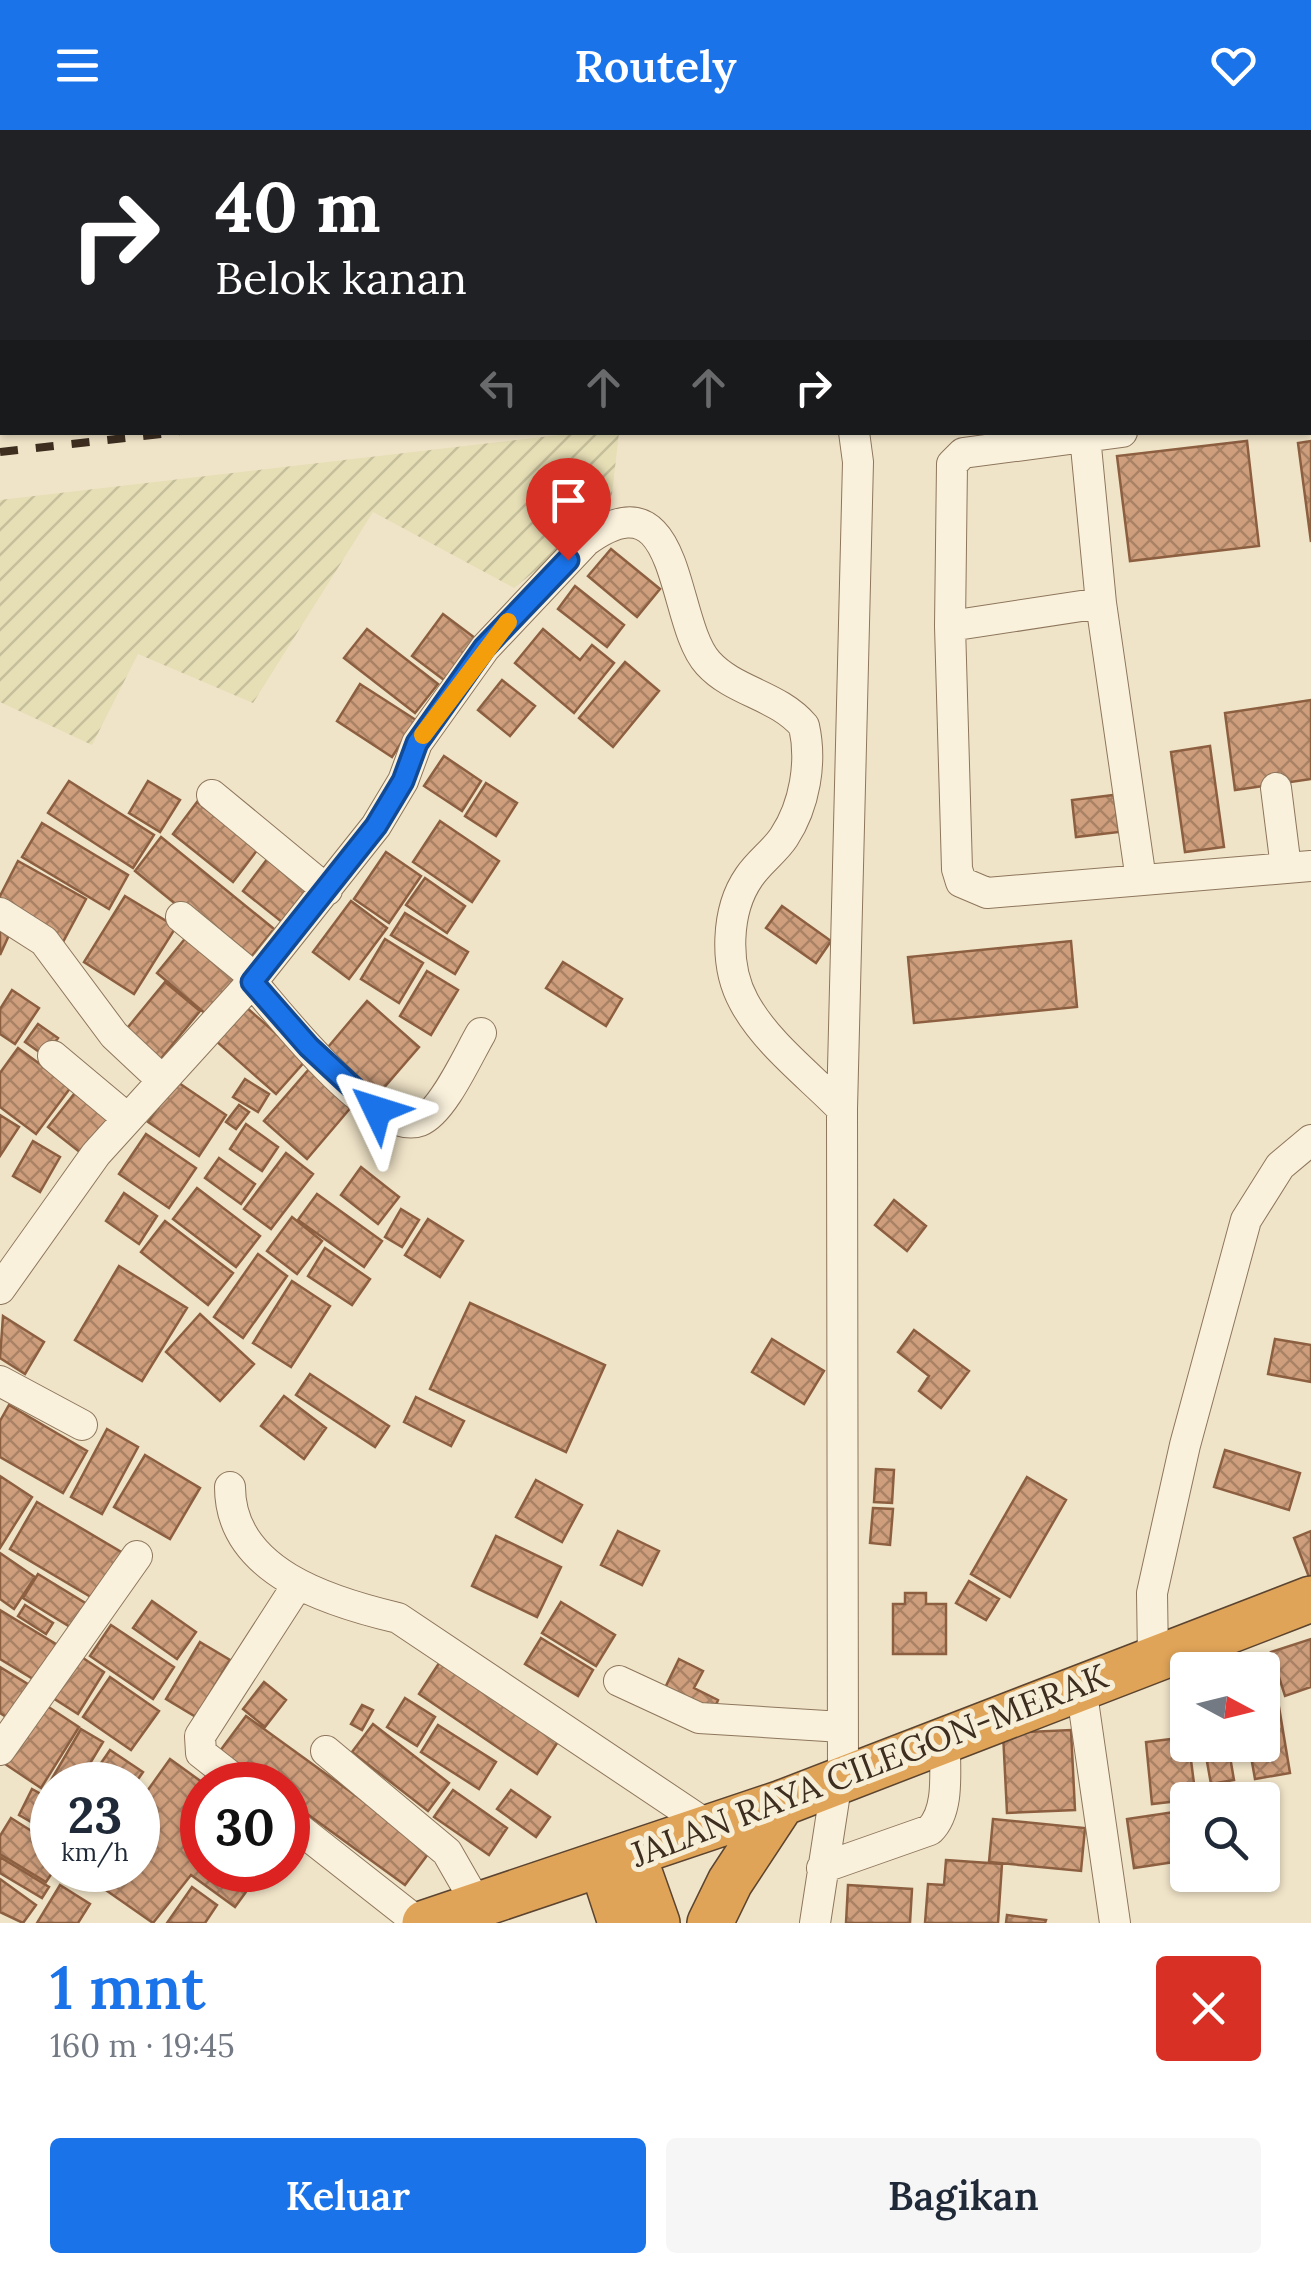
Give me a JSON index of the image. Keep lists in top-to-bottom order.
{
  "streets": {
    "highway": ["JALAN RAYA CILEGON-MERAK"]
  },
  "north": "right",
  "page": {
    "header": "Routely",
    "turn": ["40 m", "Belok kanan"],
    "speed": "23 km/h",
    "limit": "30",
    "heading": ["1 mnt", "160 m · 19:45"],
    "buttons": ["Keluar", "Bagikan"]
  }
}
